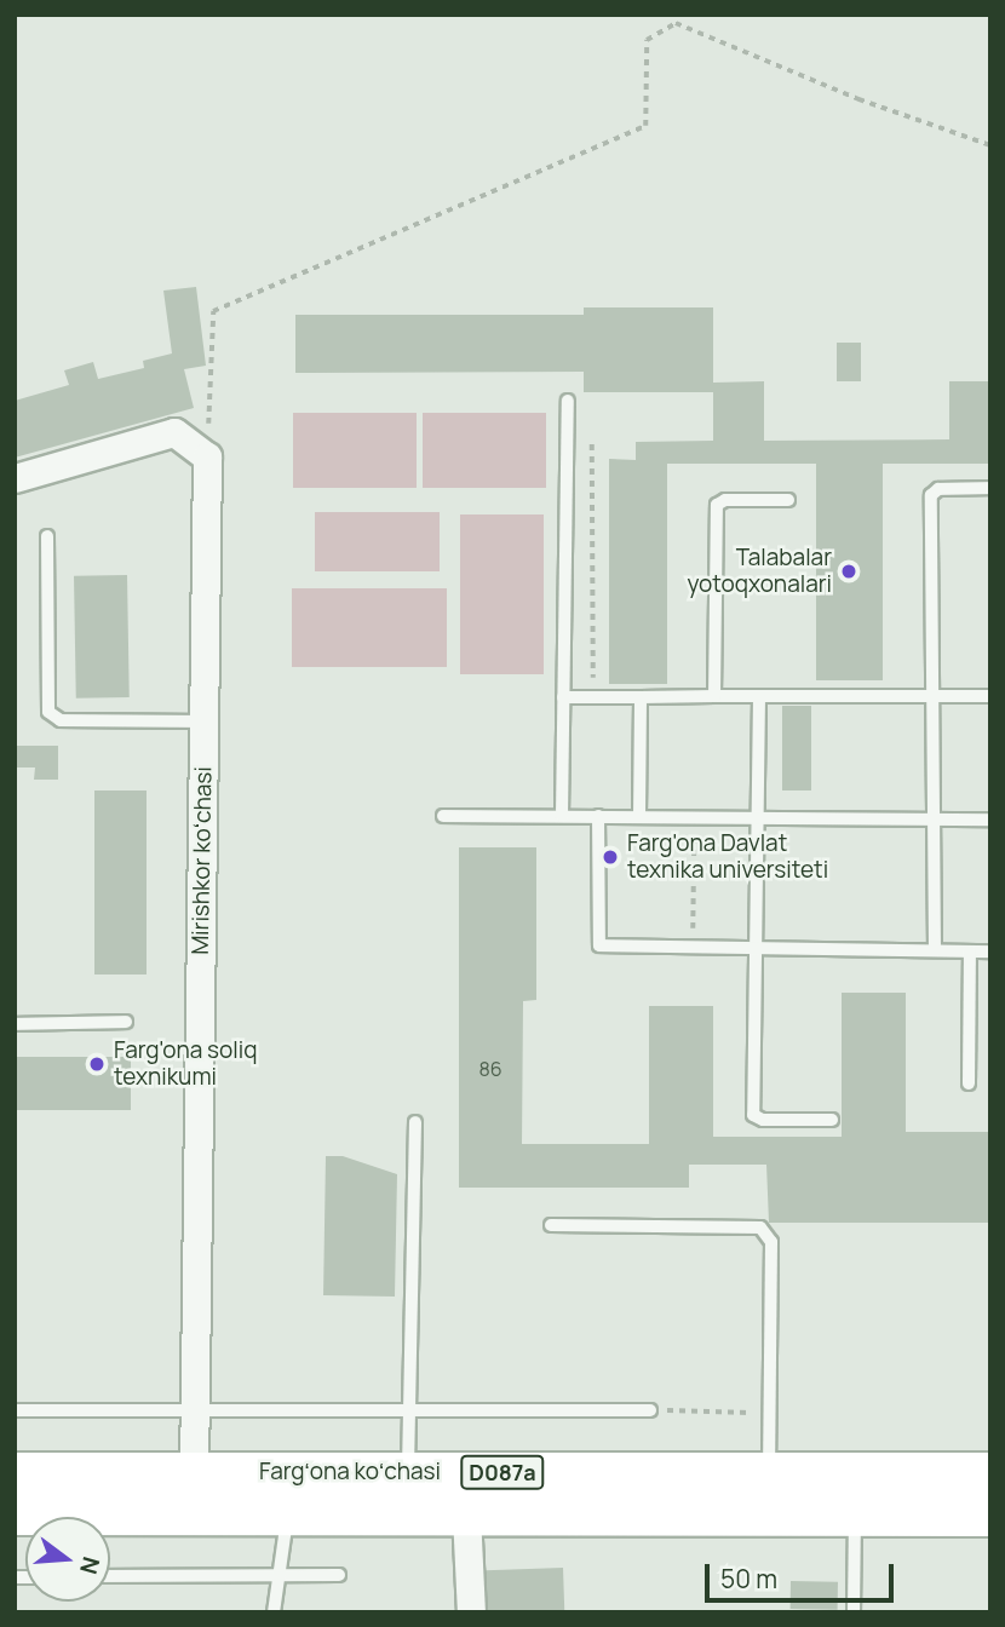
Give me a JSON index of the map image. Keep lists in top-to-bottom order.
{
  "streets": {
    "main road": ["Fargʻona koʻchasi", "D087a"],
    "street": ["Mirishkor koʻchasi"]
  },
  "crossings": [
    ["Mirishkor koʻchasi", "Fargʻona koʻchasi"]
  ],
  "places": ["Talabalar yotoqxonalari", "Farg'ona Davlat texnika universiteti", "Farg'ona soliq texnikumi"],
  "house_numbers": ["86"],
  "scale_bar": "50 m",
  "north": "right"
}
